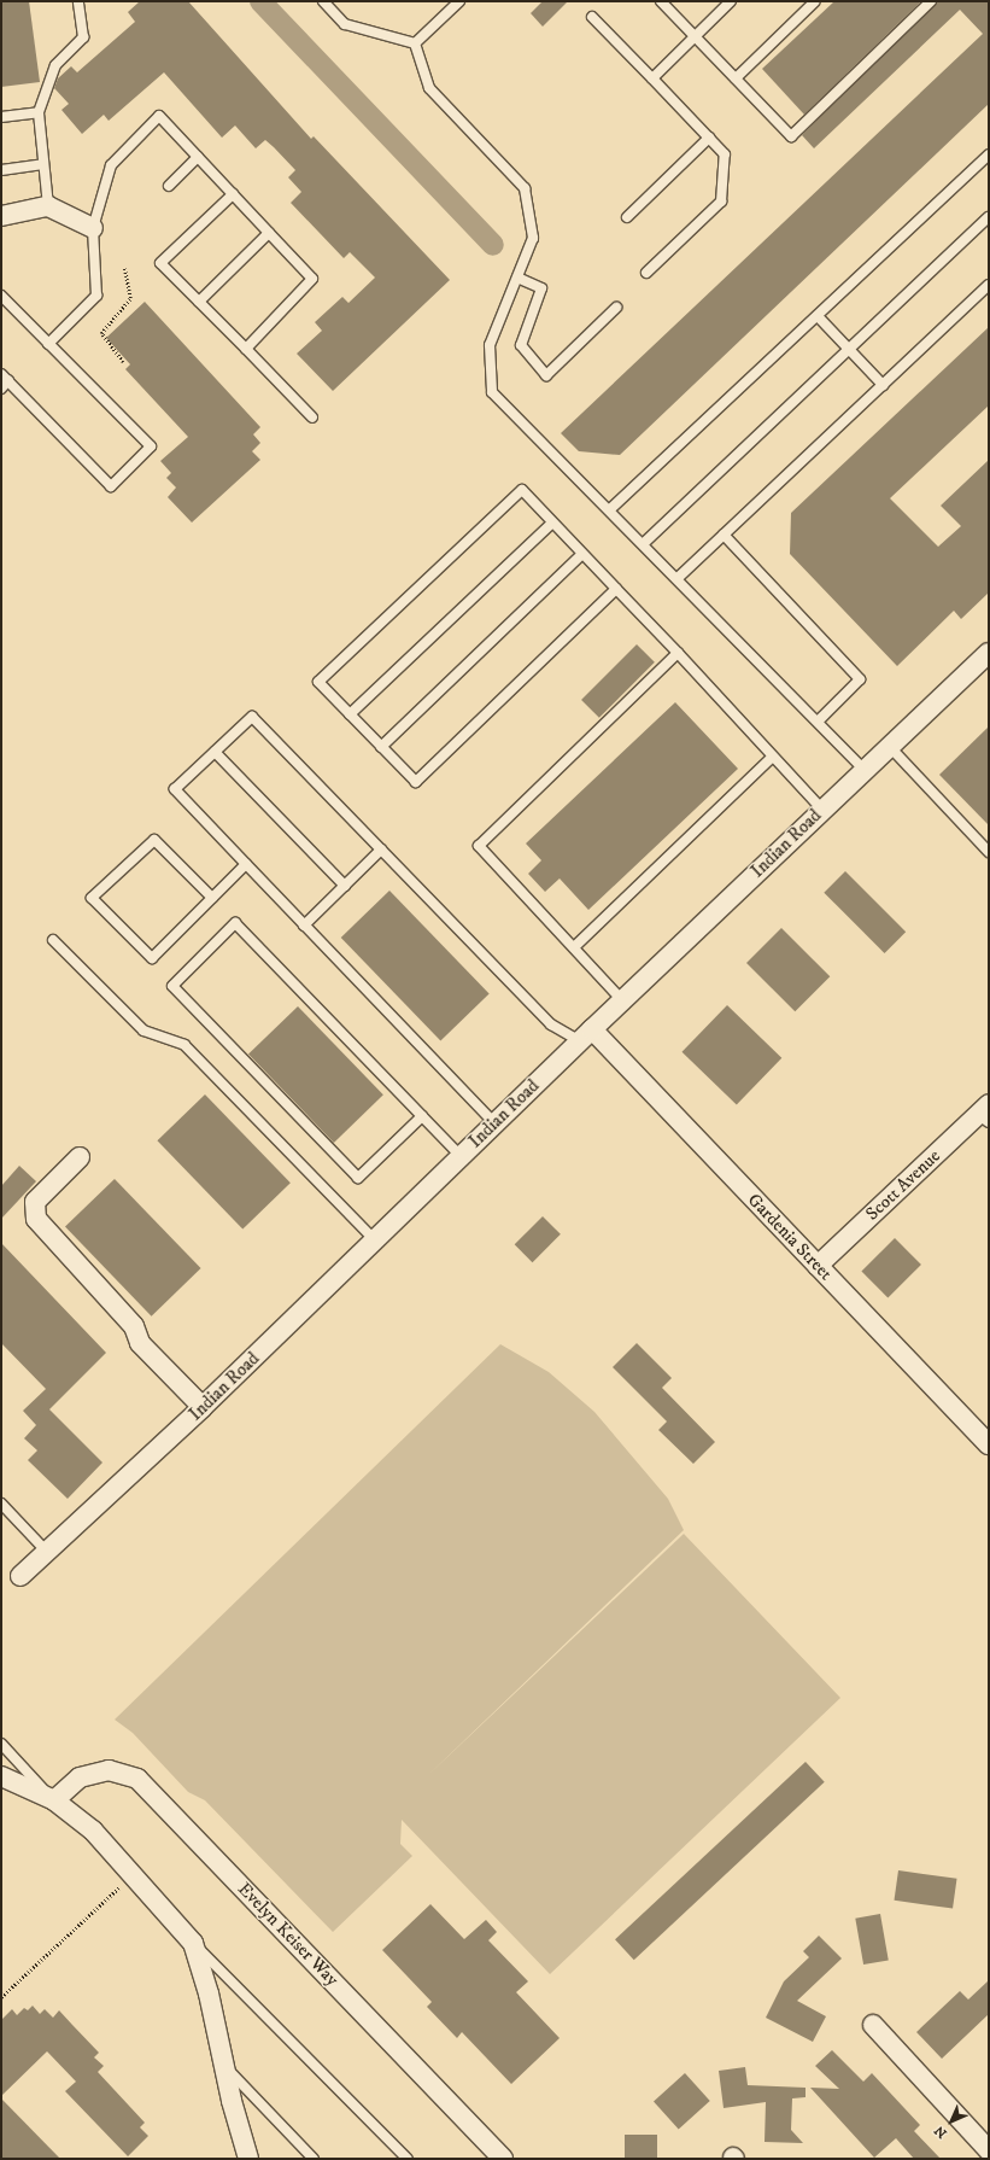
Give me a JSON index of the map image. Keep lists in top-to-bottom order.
{
  "streets": {
    "street": [
      "Indian Road",
      "Scott Avenue",
      "Gardenia Street",
      "Evelyn Keiser Way"
    ]
  },
  "crossings": [
    ["Indian Road", "Gardenia Street"],
    ["Scott Avenue", "Gardenia Street"]
  ],
  "north": "bottom left"
}
